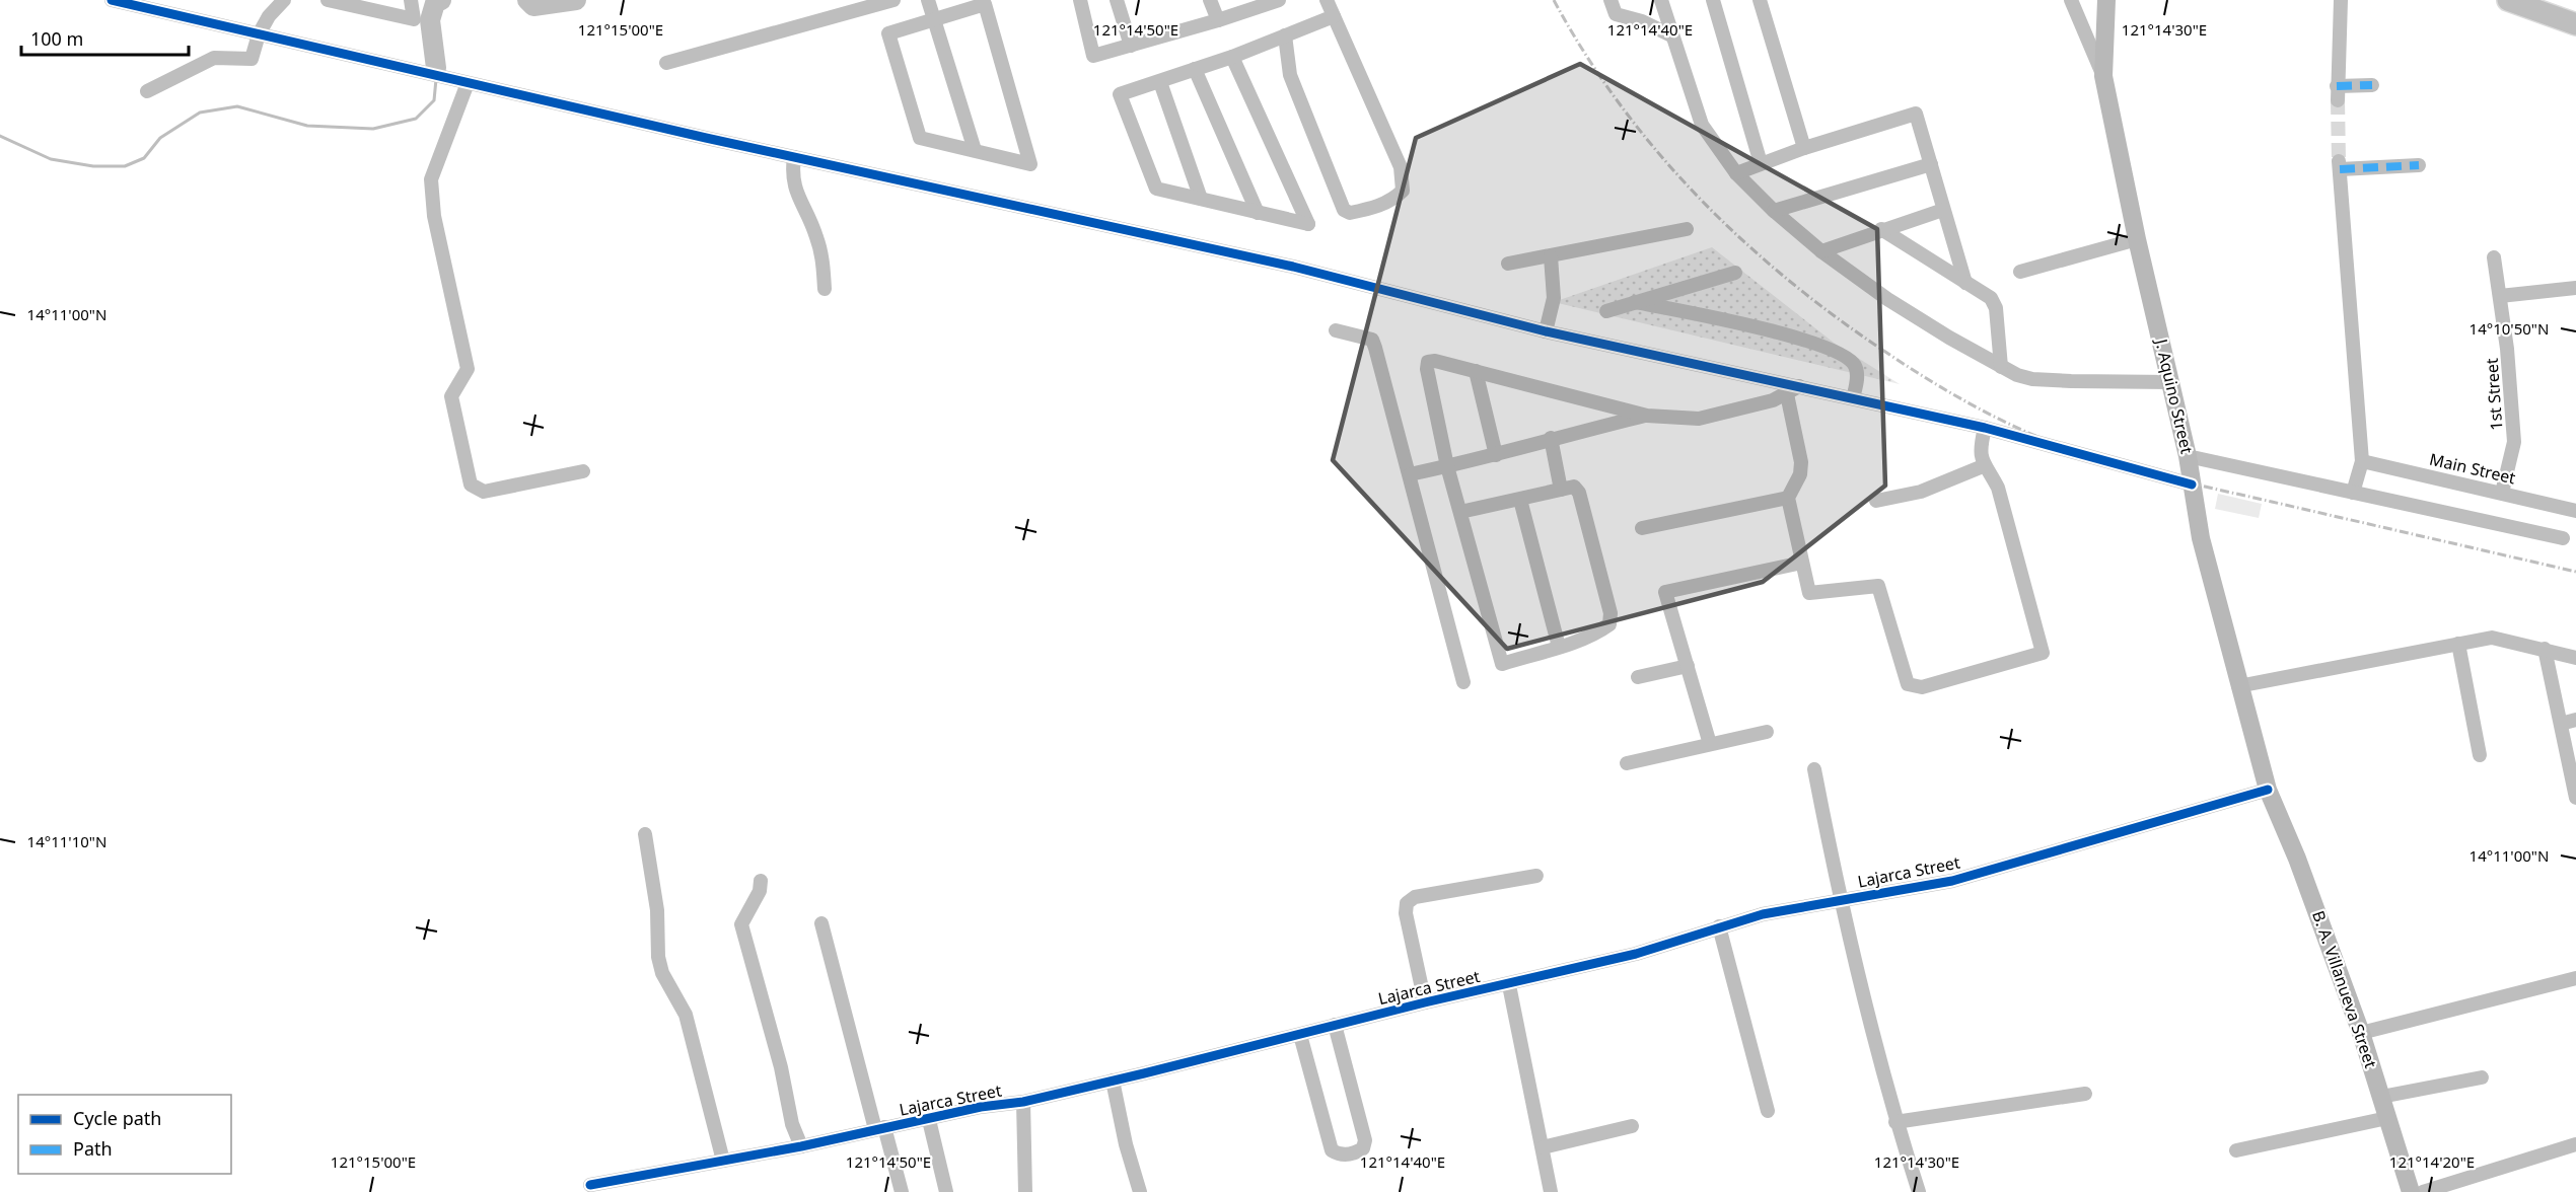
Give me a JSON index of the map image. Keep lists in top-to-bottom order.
{
  "streets": {
    "street": [
      "1st Street",
      "J. Aquino Street",
      "Main Street",
      "Lajarca Street",
      "B. A. Villanueva Street"
    ]
  },
  "crossings": [
    ["1st Street", "Main Street"],
    ["J. Aquino Street", "Lajarca Street"],
    ["J. Aquino Street", "B. A. Villanueva Street"],
    ["Lajarca Street", "B. A. Villanueva Street"]
  ],
  "legend": ["Cycle path", "Path"],
  "scale_bar": "100 m",
  "coordinates": [
    "121°15'00\"E",
    "121°14'50\"E",
    "121°14'40\"E",
    "121°14'30\"E",
    "14°11'00\"N",
    "14°10'50\"N",
    "14°11'10\"N",
    "121°14'20\"E"
  ]
}
